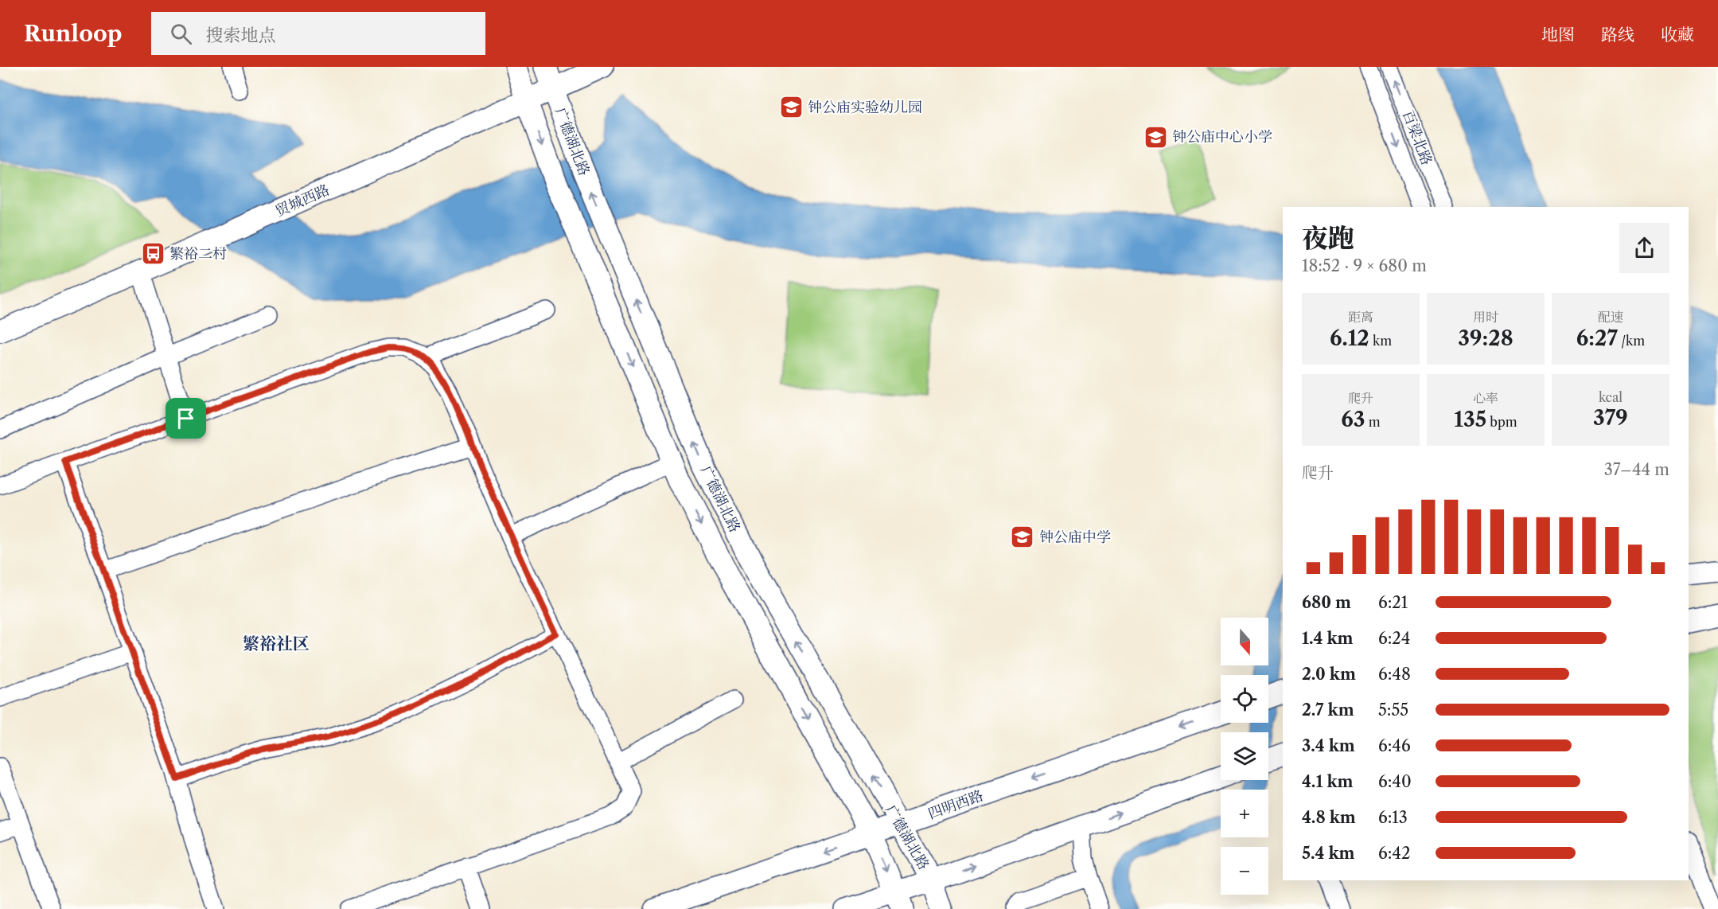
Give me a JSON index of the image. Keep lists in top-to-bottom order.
{
  "streets": {
    "main road": ["广德湖北路", "贸城西路", "四明西路"],
    "street": ["百梁北路"]
  },
  "crossings": [
    ["广德湖北路", "贸城西路"],
    ["广德湖北路", "四明西路"]
  ],
  "districts": ["繁裕社区"],
  "places": {
    "school or university": ["钟公庙实验幼儿园", "钟公庙中心小学", "钟公庙中学"],
    "bus stop": ["繁裕二村"]
  },
  "north": "bottom",
  "page": {
    "header": "Runloop",
    "search": "搜索地点",
    "nav": ["地图", "路线", "收藏"],
    "heading": ["夜跑", "18:52 · 9 × 680 m"],
    "stats": [
      ["距离", "6.12 km"],
      ["用时", "39:28"],
      ["配速", "6:27 /km"],
      ["爬升", "63 m"],
      ["心率", "135 bpm"],
      ["kcal", "379"]
    ],
    "chart": ["爬升", "37–44 m"],
    "list": [
      {
        "name": "680 m",
        "note": "6:21"
      },
      {
        "name": "1.4 km",
        "note": "6:24"
      },
      {
        "name": "2.0 km",
        "note": "6:48"
      },
      {
        "name": "2.7 km",
        "note": "5:55"
      },
      {
        "name": "3.4 km",
        "note": "6:46"
      },
      {
        "name": "4.1 km",
        "note": "6:40"
      },
      {
        "name": "4.8 km",
        "note": "6:13"
      },
      {
        "name": "5.4 km",
        "note": "6:42"
      }
    ],
    "map_buttons": ["+", "−"]
  }
}
